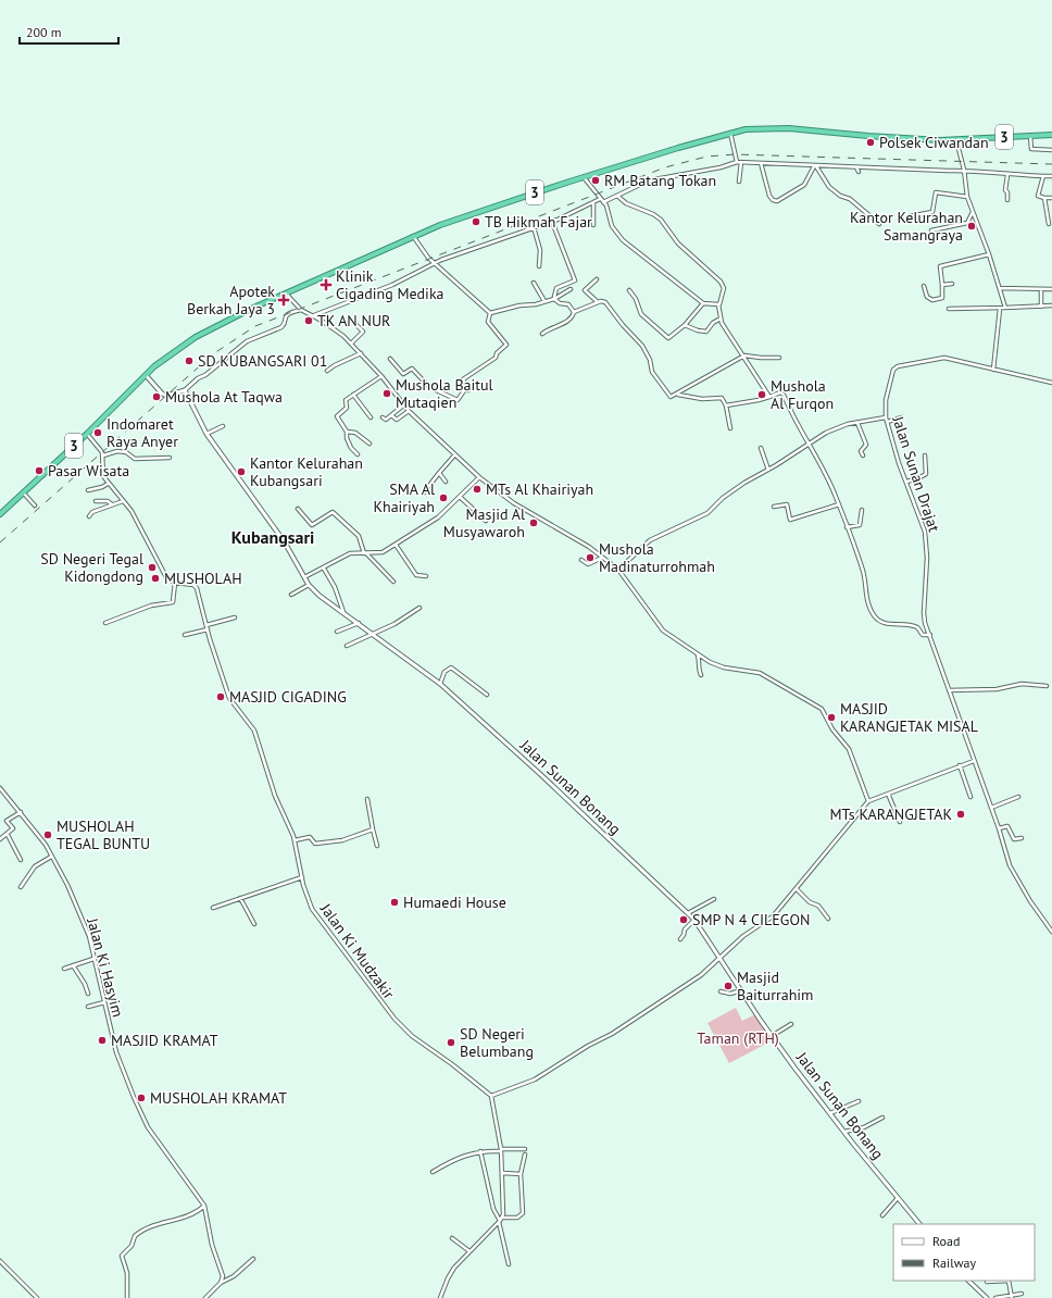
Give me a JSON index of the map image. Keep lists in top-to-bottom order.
{
  "streets": {
    "highway": ["3"],
    "street": [
      "Jalan Sunan Drajat",
      "Jalan Sunan Bonang",
      "Jalan Ki Mudzakir",
      "Jalan Ki Hasyim"
    ]
  },
  "districts": ["Kubangsari"],
  "parks": ["Taman (RTH)"],
  "places": {
    "other": [
      "Polsek Ciwandan",
      "RM Batang Tokan",
      "TB Hikmah Fajar",
      "Kantor Kelurahan Samangraya",
      "TK AN NUR",
      "SD KUBANGSARI 01",
      "Mushola Baitul Mutaqien",
      "Mushola Al Furqon",
      "Mushola At Taqwa",
      "Indomaret Raya Anyer",
      "Pasar Wisata",
      "Kantor Kelurahan Kubangsari",
      "MTs Al Khairiyah",
      "SMA Al Khairiyah",
      "Masjid Al Musyawaroh",
      "Mushola Madinaturrohmah",
      "SD Negeri Tegal Kidongdong",
      "MUSHOLAH",
      "MASJID CIGADING",
      "MASJID KARANGJETAK MISAL",
      "MTs KARANGJETAK",
      "MUSHOLAH TEGAL BUNTU",
      "Humaedi House",
      "SMP N 4 CILEGON",
      "Masjid Baiturrahim",
      "MASJID KRAMAT",
      "SD Negeri Belumbang",
      "MUSHOLAH KRAMAT"
    ],
    "health": ["Klinik Cigading Medika", "Apotek Berkah Jaya 3"]
  },
  "legend": ["Road", "Railway"],
  "scale_bar": "200 m"
}
